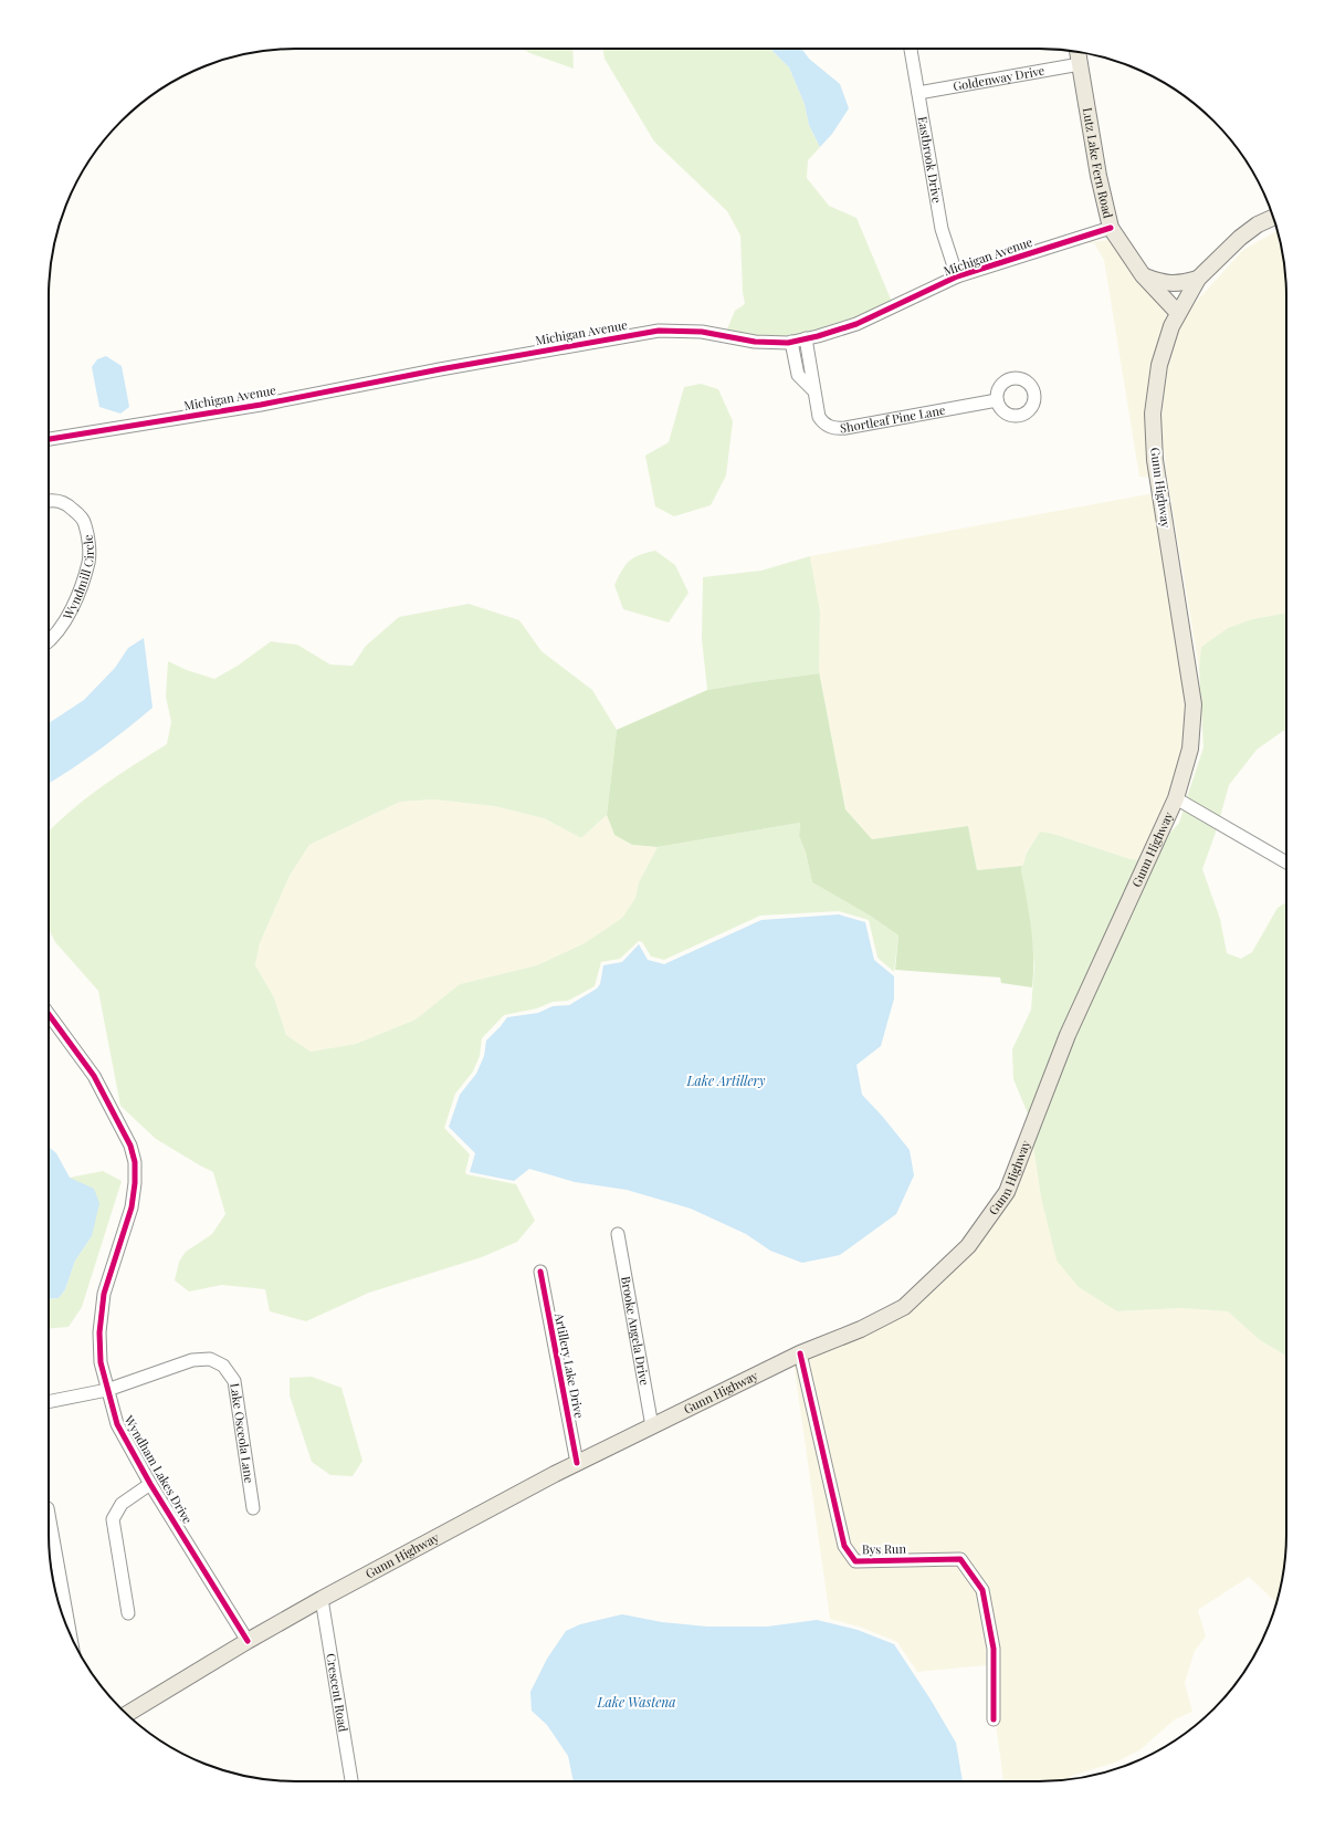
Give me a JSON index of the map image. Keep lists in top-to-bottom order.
{
  "streets": {
    "main road": ["Lutz Lake Fern Road", "Gunn Highway"],
    "street": [
      "Goldenway Drive",
      "Eastbrook Drive",
      "Michigan Avenue",
      "Shortleaf Pine Lane",
      "Wyndmill Circle",
      "Brooke Angela Drive",
      "Artillery Lake Drive",
      "Lake Osceola Lane",
      "Wyndham Lakes Drive",
      "Bys Run",
      "Crescent Road"
    ]
  },
  "crossings": [
    ["Goldenway Drive", "Eastbrook Drive"],
    ["Goldenway Drive", "Lutz Lake Fern Road"],
    ["Eastbrook Drive", "Michigan Avenue"],
    ["Lutz Lake Fern Road", "Michigan Avenue"],
    ["Lutz Lake Fern Road", "Gunn Highway"],
    ["Michigan Avenue", "Shortleaf Pine Lane"],
    ["Gunn Highway", "Brooke Angela Drive"],
    ["Gunn Highway", "Artillery Lake Drive"],
    ["Gunn Highway", "Wyndham Lakes Drive"],
    ["Gunn Highway", "Bys Run"],
    ["Gunn Highway", "Crescent Road"],
    ["Lake Osceola Lane", "Wyndham Lakes Drive"]
  ],
  "water": ["Lake Artillery", "Lake Wastena"]
}
